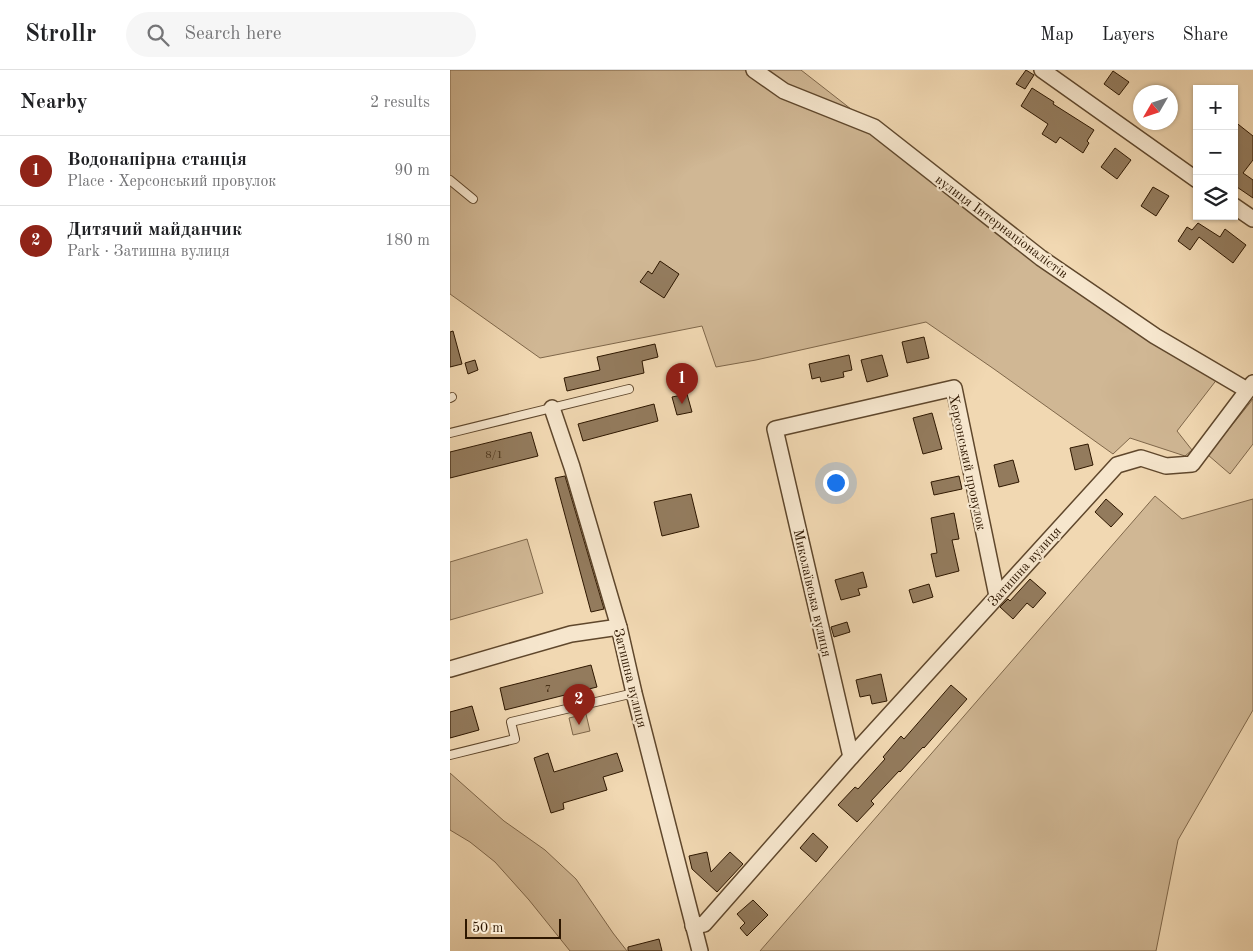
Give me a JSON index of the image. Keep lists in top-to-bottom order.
{
  "streets": {
    "street": [
      "вулиця Інтернаціоналістів",
      "Херсонський провулок",
      "Затишна вулиця",
      "Миколаївська вулиця"
    ]
  },
  "crossings": [
    ["вулиця Інтернаціоналістів", "Затишна вулиця"],
    ["Херсонський провулок", "Затишна вулиця"],
    ["Херсонський провулок", "Миколаївська вулиця"],
    ["Затишна вулиця", "Миколаївська вулиця"]
  ],
  "house_numbers": ["8/1", "7"],
  "scale_bar": "50 m",
  "north": "bottom left",
  "page": {
    "header": "Strollr",
    "search": "Search here",
    "nav": ["Map", "Layers", "Share"],
    "heading": ["Nearby", "2 results"],
    "map_buttons": ["+", "−"],
    "list": [
      {
        "mark": "1",
        "name": "Водонапірна станція",
        "note": "Place · Херсонський провулок",
        "value": "90 m"
      },
      {
        "mark": "2",
        "name": "Дитячий майданчик",
        "note": "Park · Затишна вулиця",
        "value": "180 m"
      }
    ],
    "pins": ["1", "2"],
    "scale": "50 m"
  }
}
